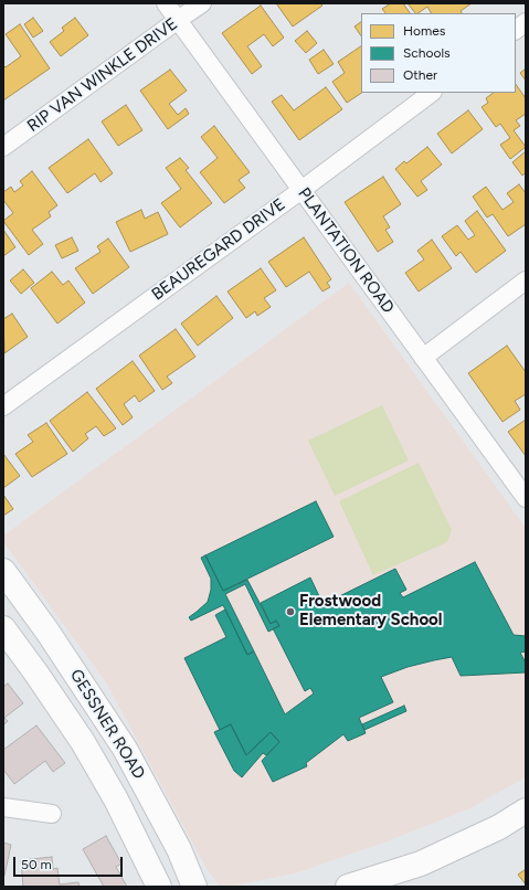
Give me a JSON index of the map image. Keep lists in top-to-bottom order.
{
  "streets": {
    "main road": ["GESSNER ROAD"],
    "street": ["RIP VAN WINKLE DRIVE", "BEAUREGARD DRIVE", "PLANTATION ROAD"]
  },
  "crossings": [
    ["RIP VAN WINKLE DRIVE", "PLANTATION ROAD"],
    ["BEAUREGARD DRIVE", "PLANTATION ROAD"]
  ],
  "places": ["Frostwood Elementary School"],
  "legend": ["Homes", "Schools", "Other"],
  "scale_bar": "50 m"
}
